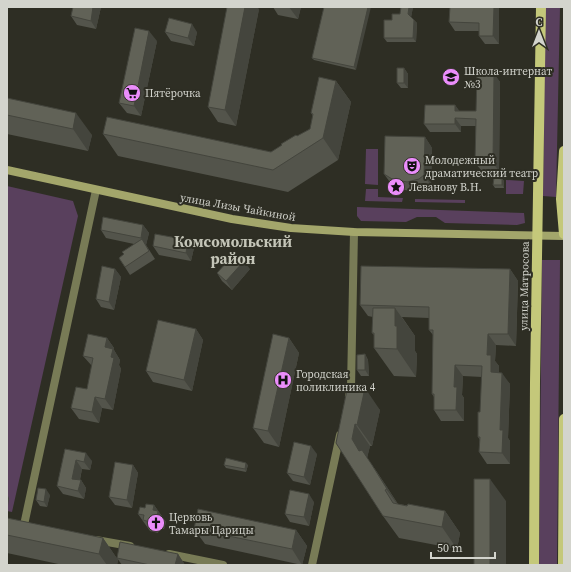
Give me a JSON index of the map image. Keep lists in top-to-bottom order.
{
  "streets": {
    "main road": ["улица Лизы Чайкиной", "улица Матросова"]
  },
  "crossings": [
    ["улица Лизы Чайкиной", "улица Матросова"]
  ],
  "districts": ["Комсомольский район"],
  "places": {
    "school or university": ["Школа-интернат №3"],
    "supermarket": ["Пятёрочка"],
    "theatre": ["Молодежный драматический театр"],
    "place": ["Леванову В.Н."],
    "hospital": ["Городская поликлиника 4"],
    "church": ["Церковь Тамары Царицы"]
  },
  "scale_bar": "50 m",
  "north": "top"
}
